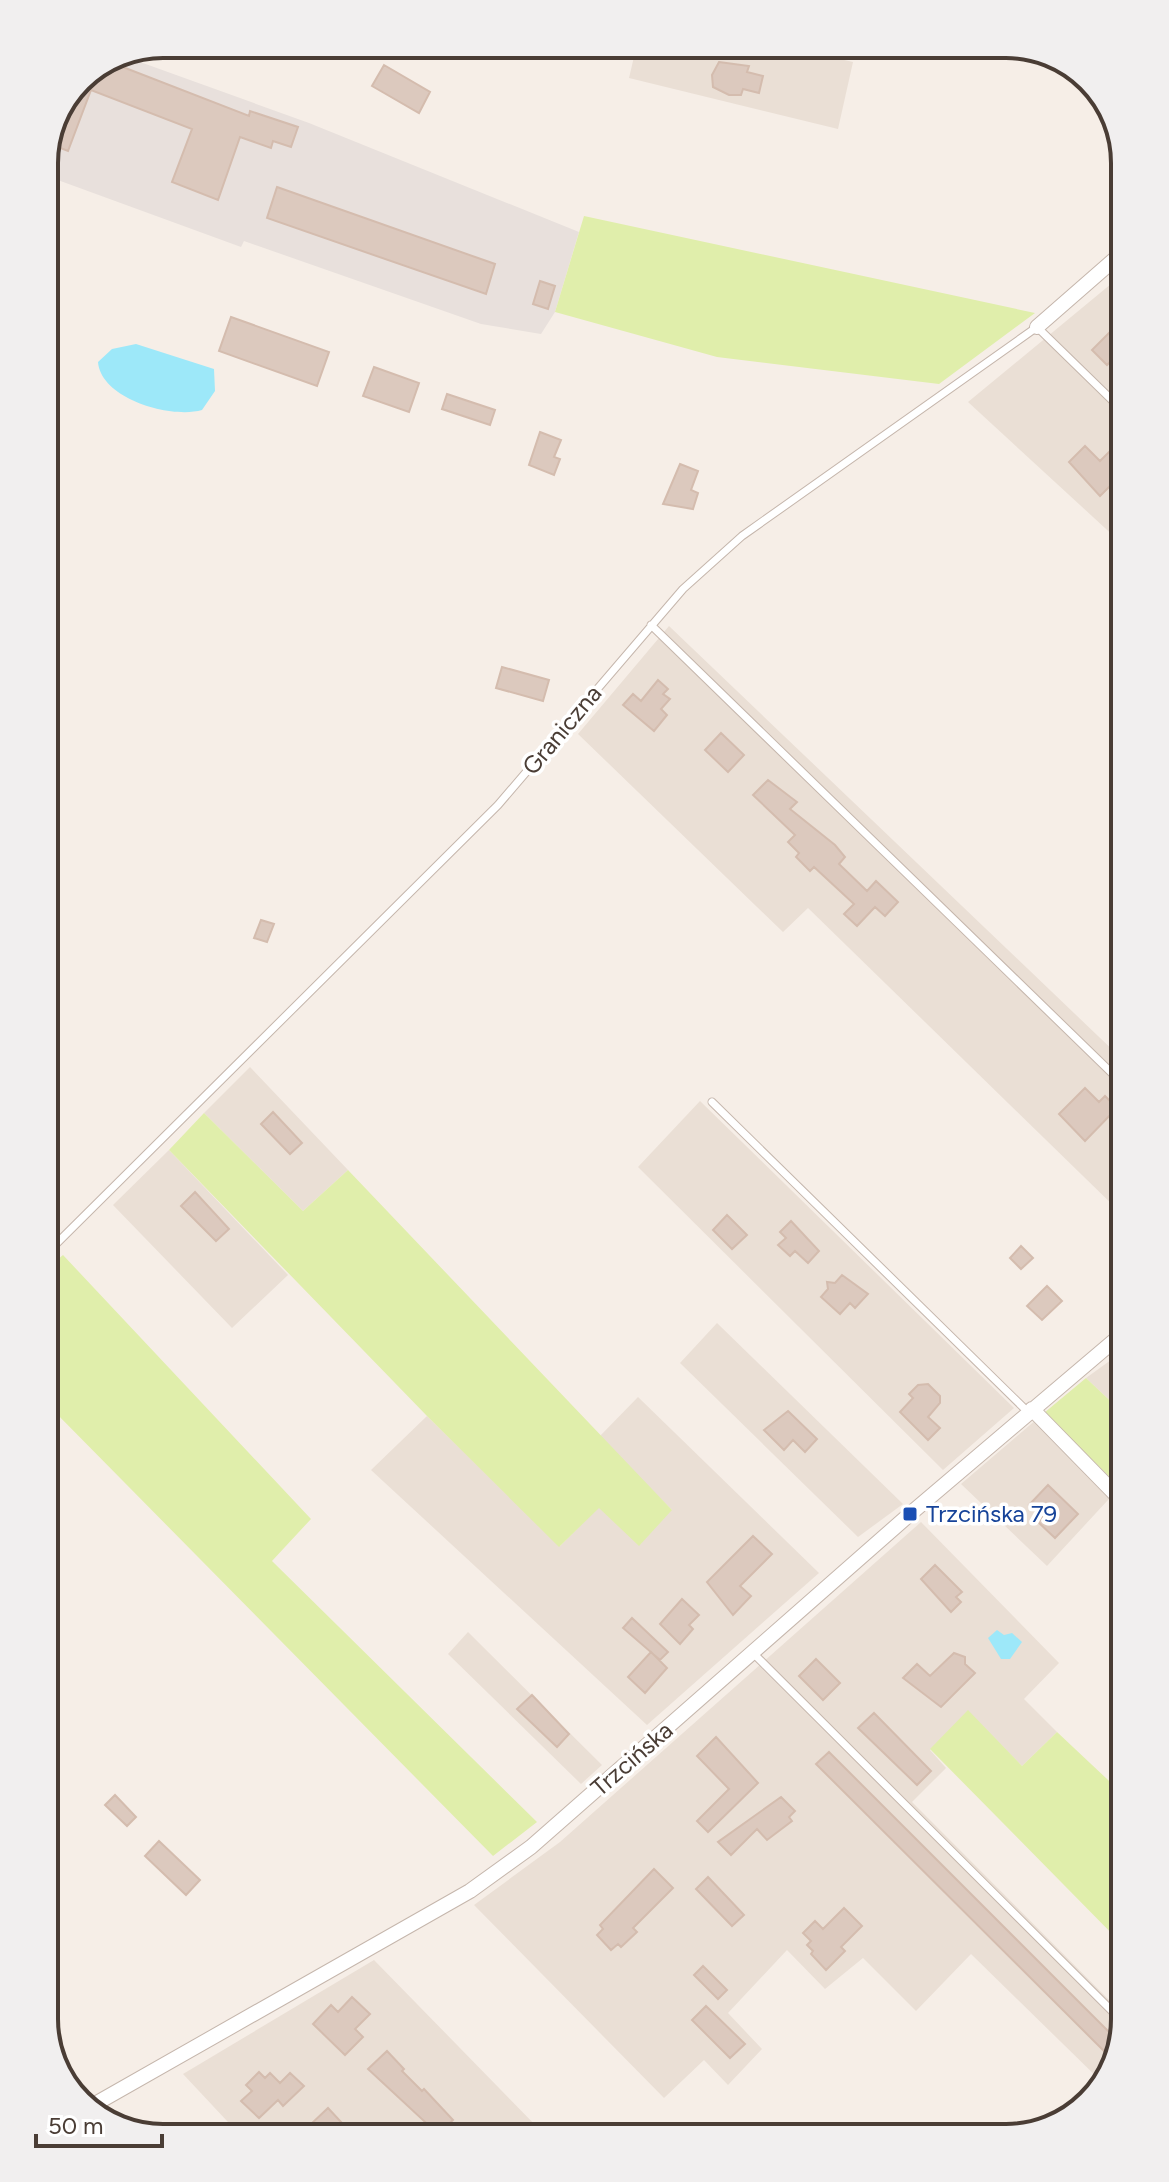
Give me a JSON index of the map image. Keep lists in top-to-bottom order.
{
  "streets": {
    "street": ["Graniczna", "Trzcińska"]
  },
  "places": {
    "transit": ["Trzcińska 79"]
  },
  "scale_bar": "50 m"
}
